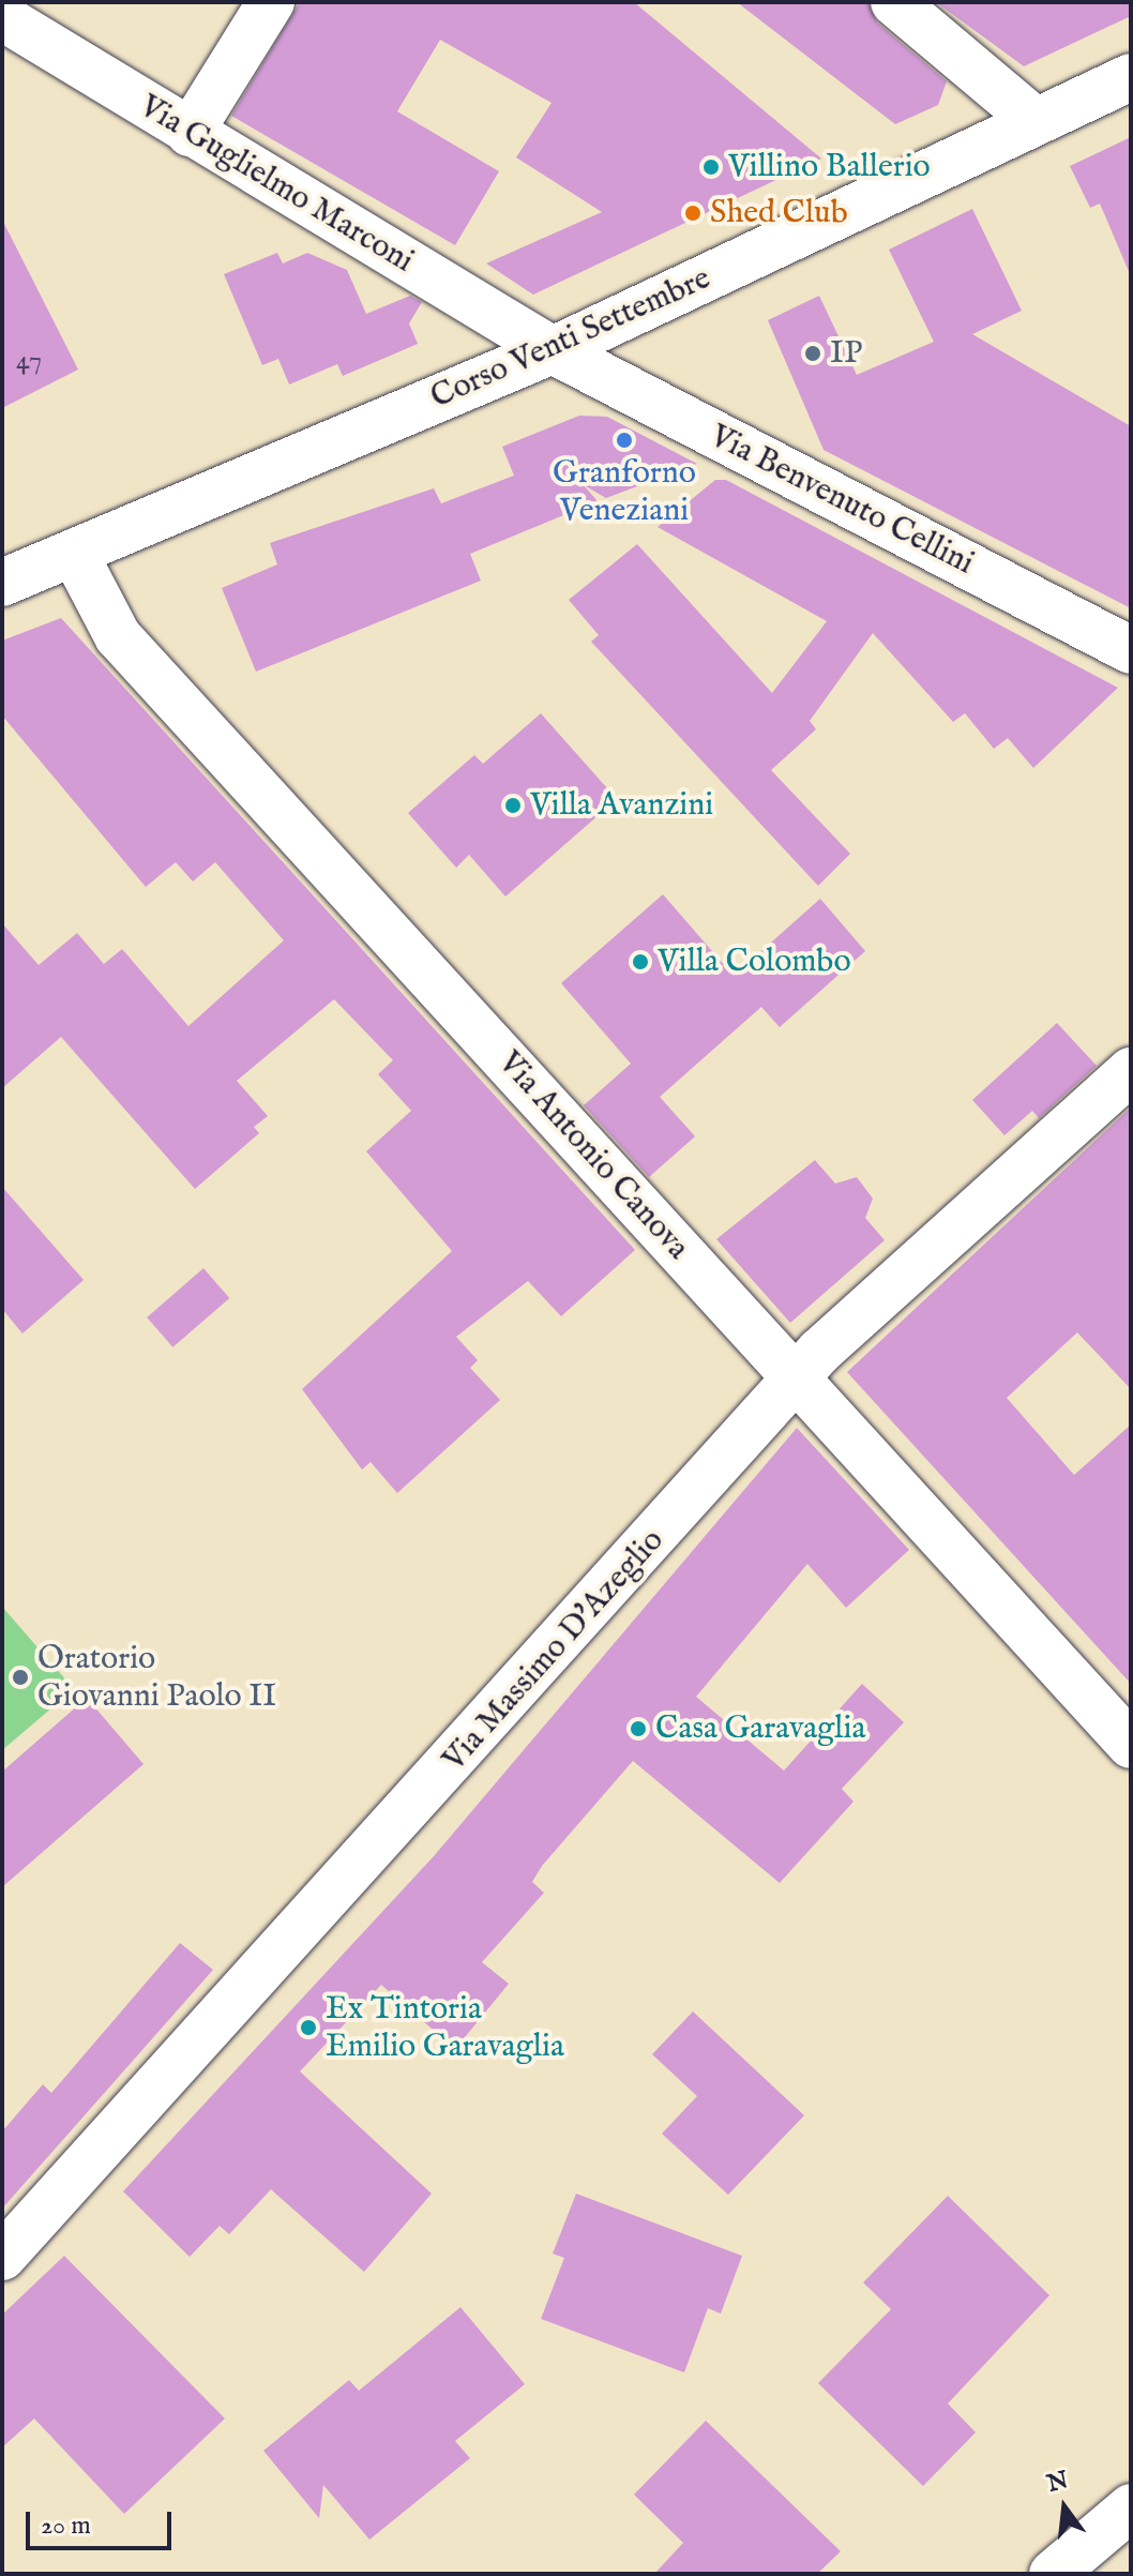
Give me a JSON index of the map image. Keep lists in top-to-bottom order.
{
  "streets": {
    "street": [
      "Via Guglielmo Marconi",
      "Corso Venti Settembre",
      "Via Benvenuto Cellini",
      "Via Antonio Canova",
      "Via Massimo D'Azeglio"
    ]
  },
  "crossings": [
    ["Via Guglielmo Marconi", "Corso Venti Settembre"],
    ["Via Guglielmo Marconi", "Via Benvenuto Cellini"],
    ["Corso Venti Settembre", "Via Benvenuto Cellini"],
    ["Corso Venti Settembre", "Via Antonio Canova"],
    ["Via Antonio Canova", "Via Massimo D'Azeglio"]
  ],
  "places": [
    "Villino Ballerio",
    "Shed Club",
    "IP",
    "Granforno Veneziani",
    "Villa Avanzini",
    "Villa Colombo",
    "Oratorio Giovanni Paolo II",
    "Casa Garavaglia",
    "Ex Tintoria Emilio Garavaglia"
  ],
  "house_numbers": ["47"],
  "scale_bar": "20 m",
  "north": "top"
}
